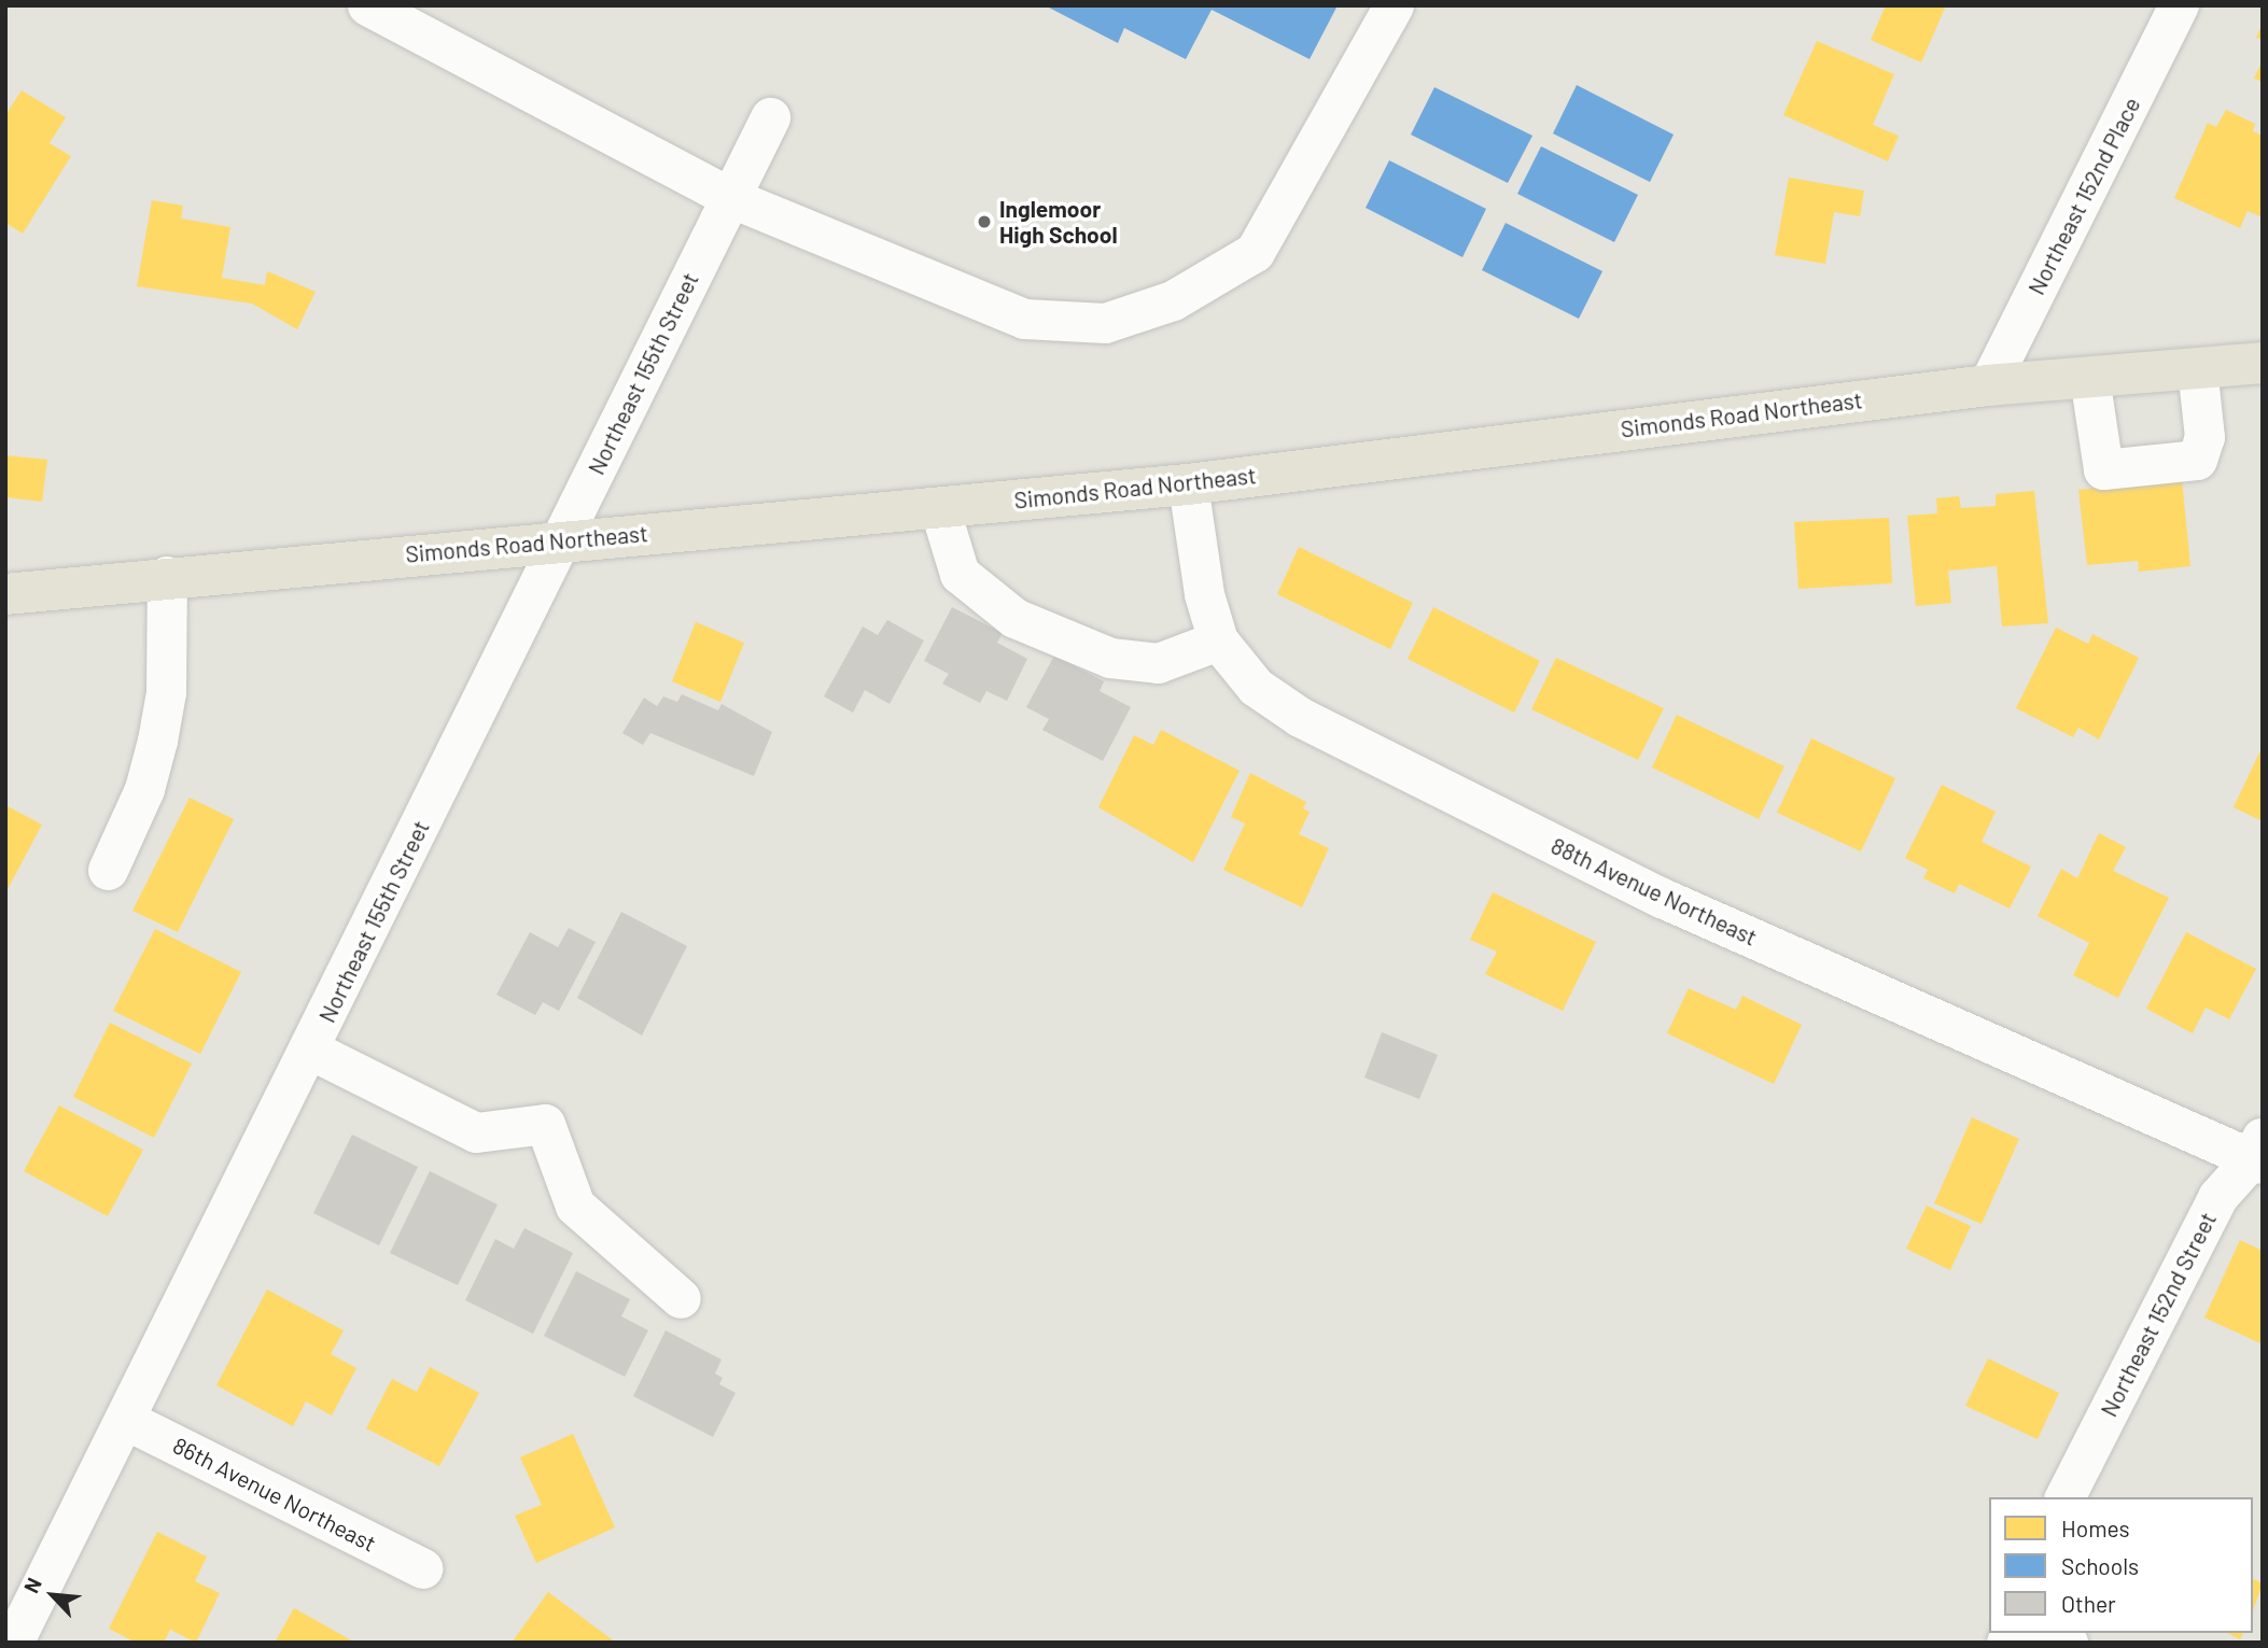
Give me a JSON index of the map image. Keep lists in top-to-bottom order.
{
  "streets": {
    "main road": ["Simonds Road Northeast"],
    "street": [
      "Northeast 152nd Place",
      "Northeast 155th Street",
      "88th Avenue Northeast",
      "Northeast 152nd Street",
      "86th Avenue Northeast"
    ]
  },
  "crossings": [
    ["Northeast 152nd Place", "Simonds Road Northeast"],
    ["Northeast 155th Street", "Simonds Road Northeast"],
    ["Northeast 155th Street", "86th Avenue Northeast"],
    ["Simonds Road Northeast", "88th Avenue Northeast"],
    ["88th Avenue Northeast", "Northeast 152nd Street"]
  ],
  "places": ["Inglemoor High School"],
  "legend": ["Homes", "Schools", "Other"],
  "north": "top left"
}
